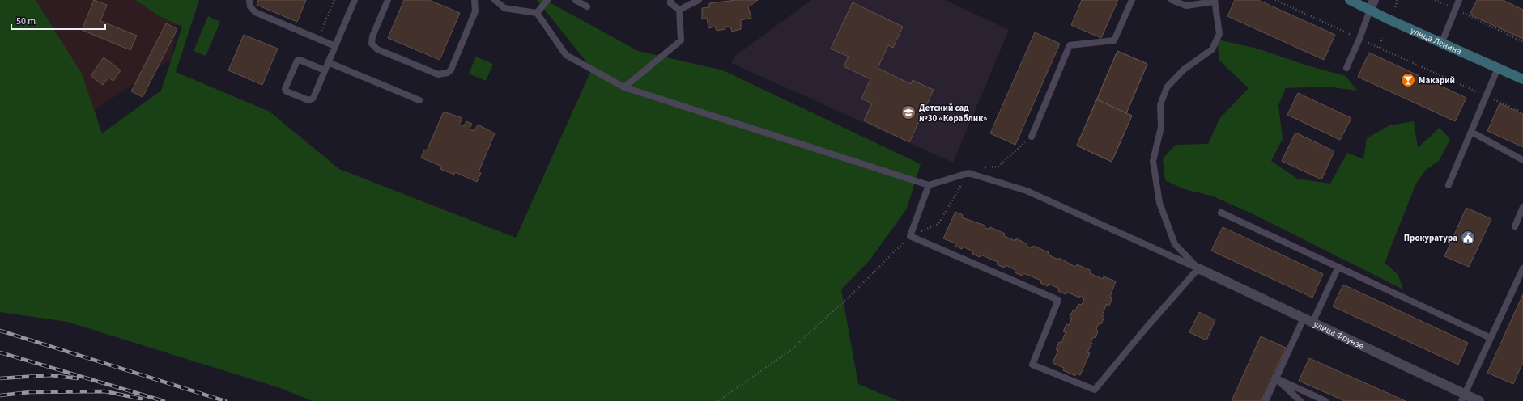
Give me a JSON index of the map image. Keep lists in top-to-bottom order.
{
  "streets": {
    "main road": ["улица Ленина"],
    "street": ["улица Фрунзе"]
  },
  "places": {
    "bar": ["Макарий"],
    "school or university": ["Детский сад №30 «Кораблик»"],
    "public building": ["Прокуратура"]
  },
  "scale_bar": "50 m"
}
